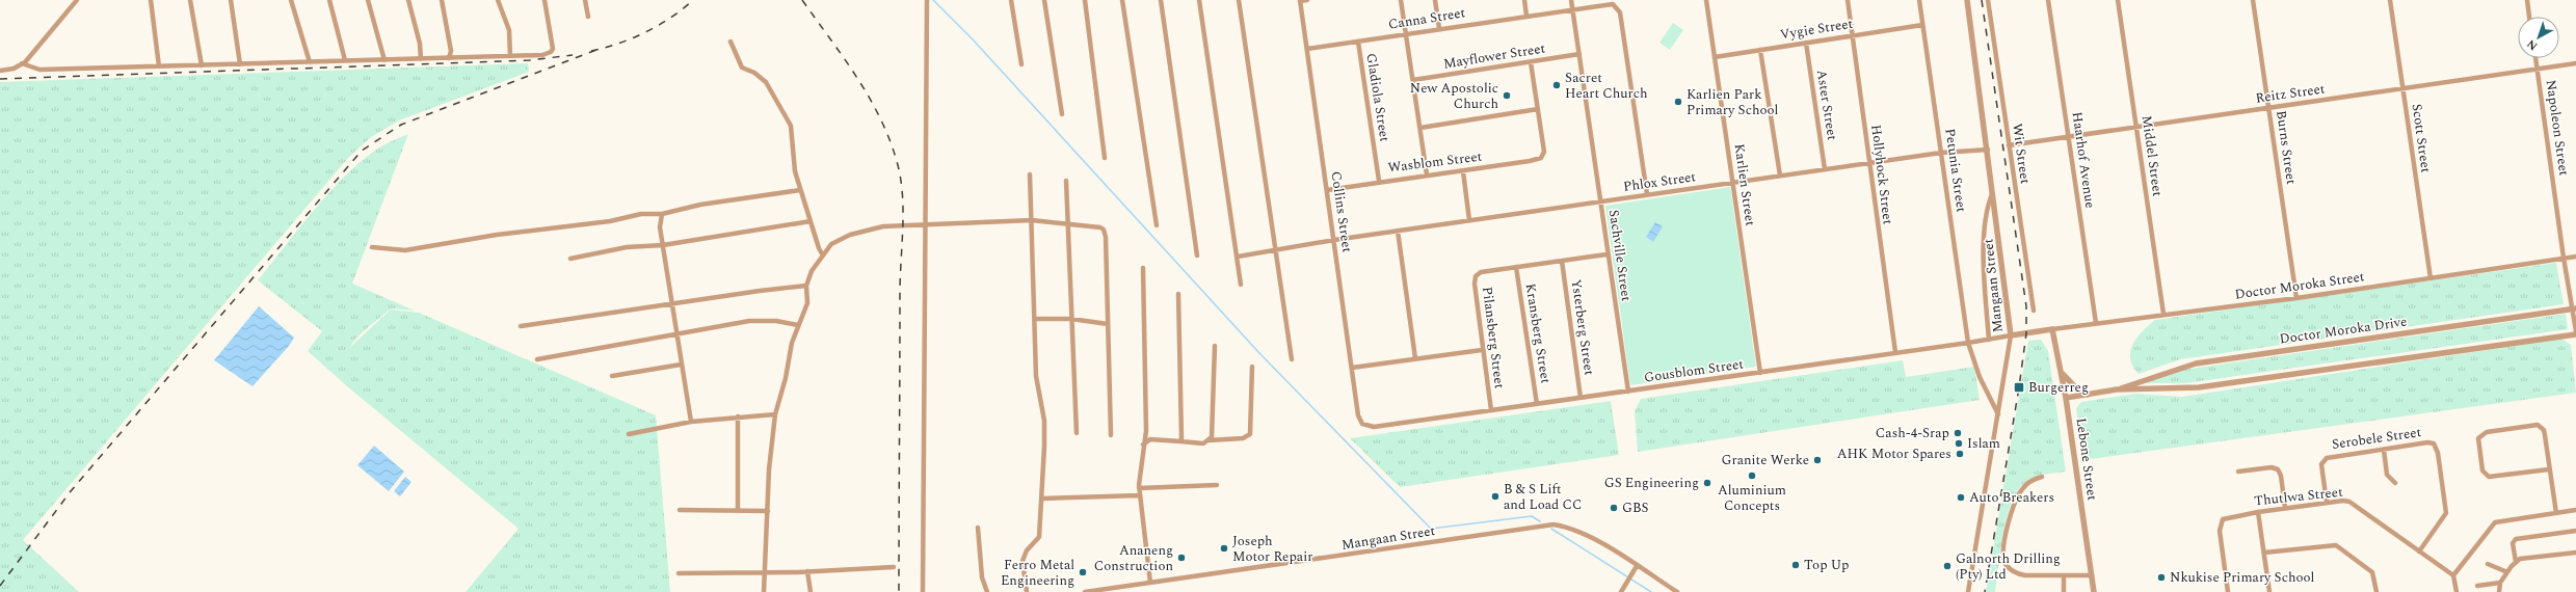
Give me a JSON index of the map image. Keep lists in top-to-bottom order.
{
  "streets": {
    "street": [
      "Canna Street",
      "Vygie Street",
      "Mayflower Street",
      "Reitz Street",
      "Gladiola Street",
      "Aster Street",
      "Napoleon Street",
      "Scott Street",
      "Burns Street",
      "Wit Street",
      "Middel Street",
      "Haarhof Avenue",
      "Wasblom Street",
      "Petunia Street",
      "Hollyhock Street",
      "Phlox Street",
      "Karlien Street",
      "Collins Street",
      "Sachville Street",
      "Mangaan Street",
      "Doctor Moroka Street",
      "Ysterberg Street",
      "Doctor Moroka Drive",
      "Kransberg Street",
      "Pilansberg Street",
      "Gousblom Street",
      "Serobele Street",
      "Lebone Street",
      "Thutlwa Street"
    ]
  },
  "crossings": [
    ["Canna Street", "Gladiola Street"],
    ["Canna Street", "Phlox Street"],
    ["Canna Street", "Collins Street"],
    ["Canna Street", "Sachville Street"],
    ["Vygie Street", "Aster Street"],
    ["Vygie Street", "Petunia Street"],
    ["Vygie Street", "Hollyhock Street"],
    ["Vygie Street", "Karlien Street"],
    ["Mayflower Street", "Sachville Street"],
    ["Reitz Street", "Napoleon Street"],
    ["Reitz Street", "Scott Street"],
    ["Reitz Street", "Burns Street"],
    ["Reitz Street", "Wit Street"],
    ["Reitz Street", "Middel Street"],
    ["Reitz Street", "Haarhof Avenue"],
    ["Gladiola Street", "Wasblom Street"],
    ["Aster Street", "Phlox Street"],
    ["Napoleon Street", "Doctor Moroka Street"],
    ["Napoleon Street", "Doctor Moroka Drive"],
    ["Scott Street", "Doctor Moroka Street"],
    ["Burns Street", "Doctor Moroka Street"],
    ["Middel Street", "Doctor Moroka Street"],
    ["Haarhof Avenue", "Doctor Moroka Street"],
    ["Wasblom Street", "Collins Street"],
    ["Petunia Street", "Phlox Street"],
    ["Petunia Street", "Mangaan Street"],
    ["Petunia Street", "Gousblom Street"],
    ["Hollyhock Street", "Phlox Street"],
    ["Hollyhock Street", "Gousblom Street"],
    ["Phlox Street", "Karlien Street"],
    ["Phlox Street", "Collins Street"],
    ["Phlox Street", "Sachville Street"],
    ["Phlox Street", "Mangaan Street"],
    ["Karlien Street", "Gousblom Street"],
    ["Collins Street", "Gousblom Street"],
    ["Sachville Street", "Pilansberg Street"],
    ["Sachville Street", "Gousblom Street"],
    ["Mangaan Street", "Gousblom Street"],
    ["Doctor Moroka Street", "Gousblom Street"],
    ["Doctor Moroka Street", "Lebone Street"],
    ["Ysterberg Street", "Pilansberg Street"],
    ["Ysterberg Street", "Gousblom Street"],
    ["Doctor Moroka Drive", "Lebone Street"],
    ["Kransberg Street", "Pilansberg Street"],
    ["Kransberg Street", "Gousblom Street"],
    ["Pilansberg Street", "Gousblom Street"],
    ["Serobele Street", "Thutlwa Street"]
  ],
  "places": {
    "other": [
      "Sacret Heart Church",
      "New Apostolic Church",
      "Karlien Park Primary School",
      "Cash-4-Srap",
      "Islam",
      "AHK Motor Spares",
      "Granite Werke",
      "Aluminium Concepts",
      "GS Engineering",
      "B & S Lift and Load CC",
      "Auto Breakers",
      "GBS",
      "Joseph Motor Repair",
      "Ananeng Construction",
      "Top Up",
      "Galnorth Drilling (Pty) Ltd",
      "Ferro Metal Engineering",
      "Nkukise Primary School"
    ],
    "transit": ["Burgerreg"]
  },
  "north": "bottom left"
}
